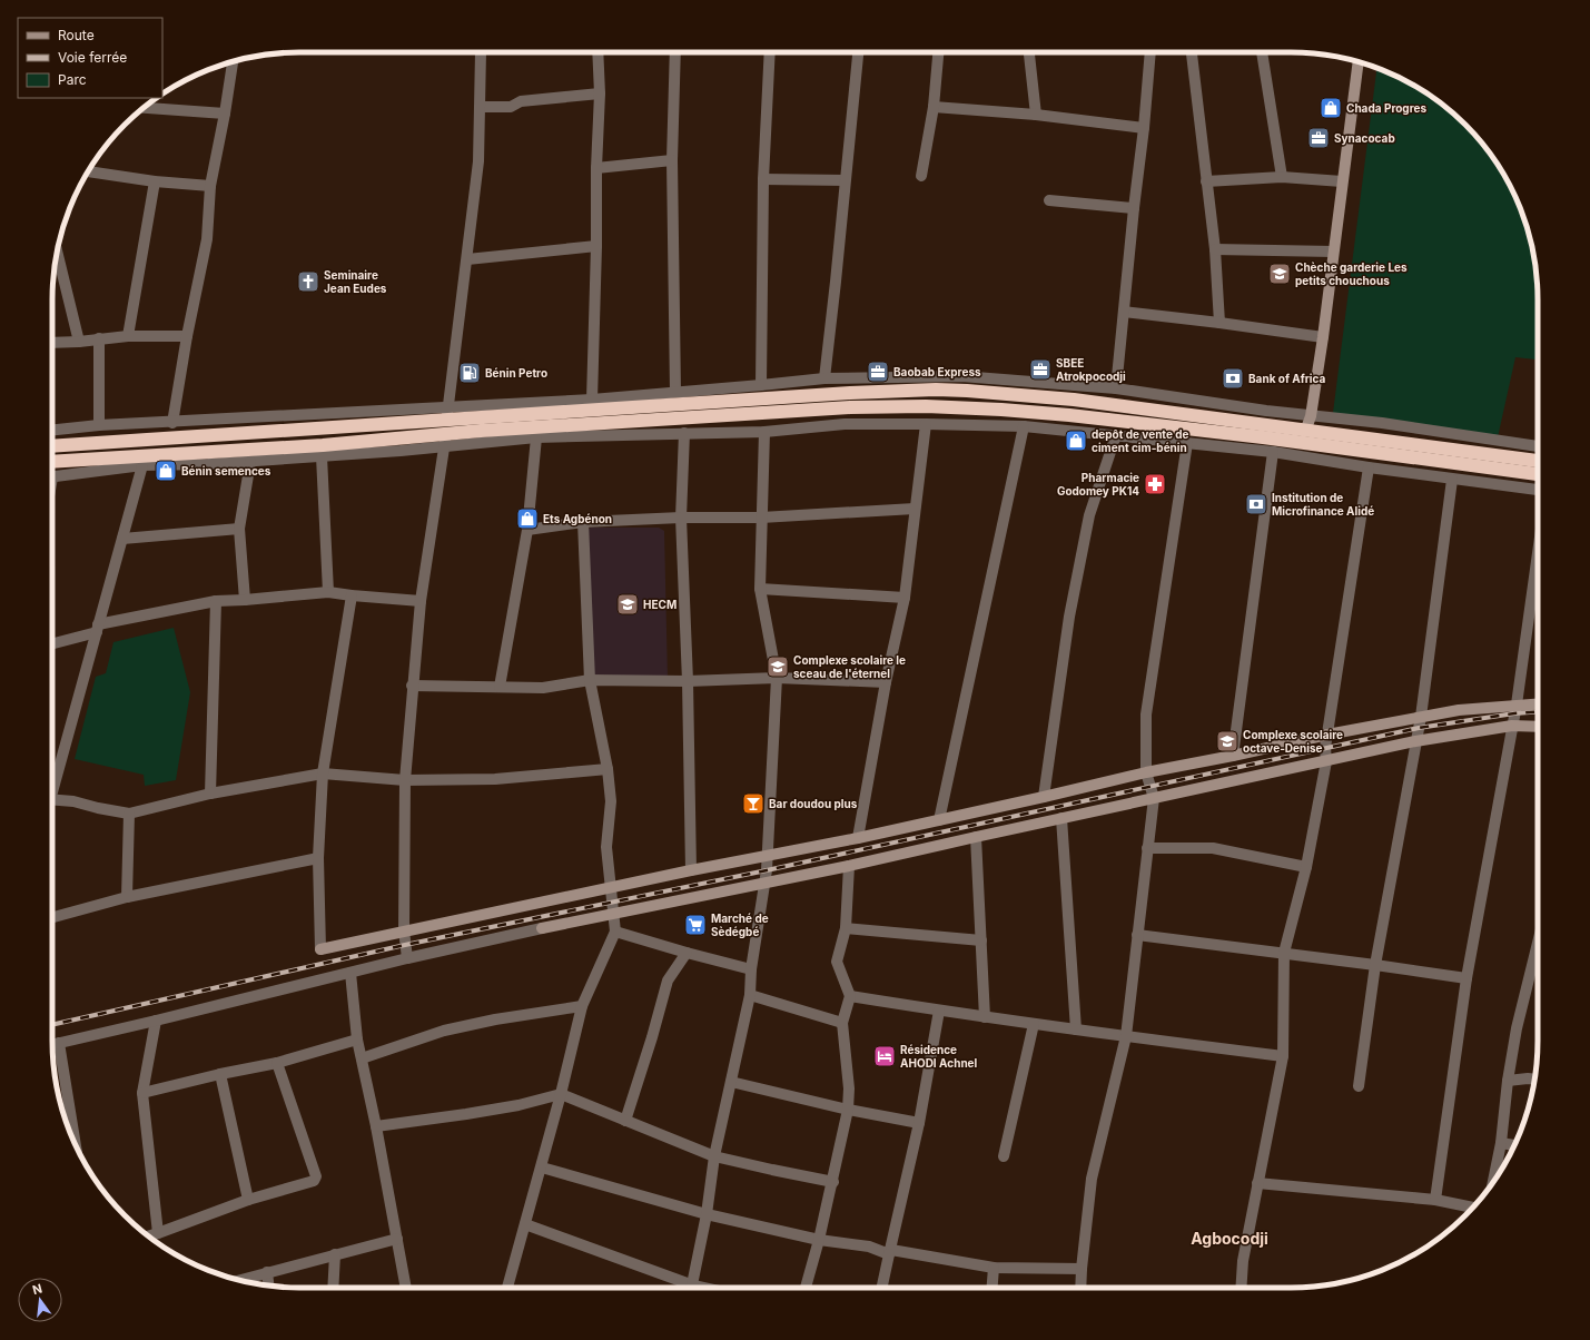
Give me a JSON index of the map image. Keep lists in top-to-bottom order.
{
  "districts": ["Agbocodji"],
  "places": {
    "shop": [
      "Chada Progres",
      "depôt de vente de ciment cim-bénin",
      "Bénin semences",
      "Ets Agbénon"
    ],
    "office": ["Synacocab", "SBEE Atrokpocodji", "Baobab Express"],
    "school or university": [
      "Chèche garderie Les petits chouchous",
      "HECM",
      "Complexe scolaire le sceau de l'éternel",
      "Complexe scolaire octave-Denise"
    ],
    "church": ["Seminaire Jean Eudes"],
    "fuel station": ["Bénin Petro"],
    "bank": ["Bank of Africa", "Institution de Microfinance Alidé"],
    "pharmacy": ["Pharmacie Godomey PK14"],
    "bar": ["Bar doudou plus"],
    "supermarket": ["Marché de Sèdégbé"],
    "hotel": ["Résidence AHODI Achnel"]
  },
  "legend": ["Route", "Voie ferrée", "Parc"],
  "north": "top"
}
